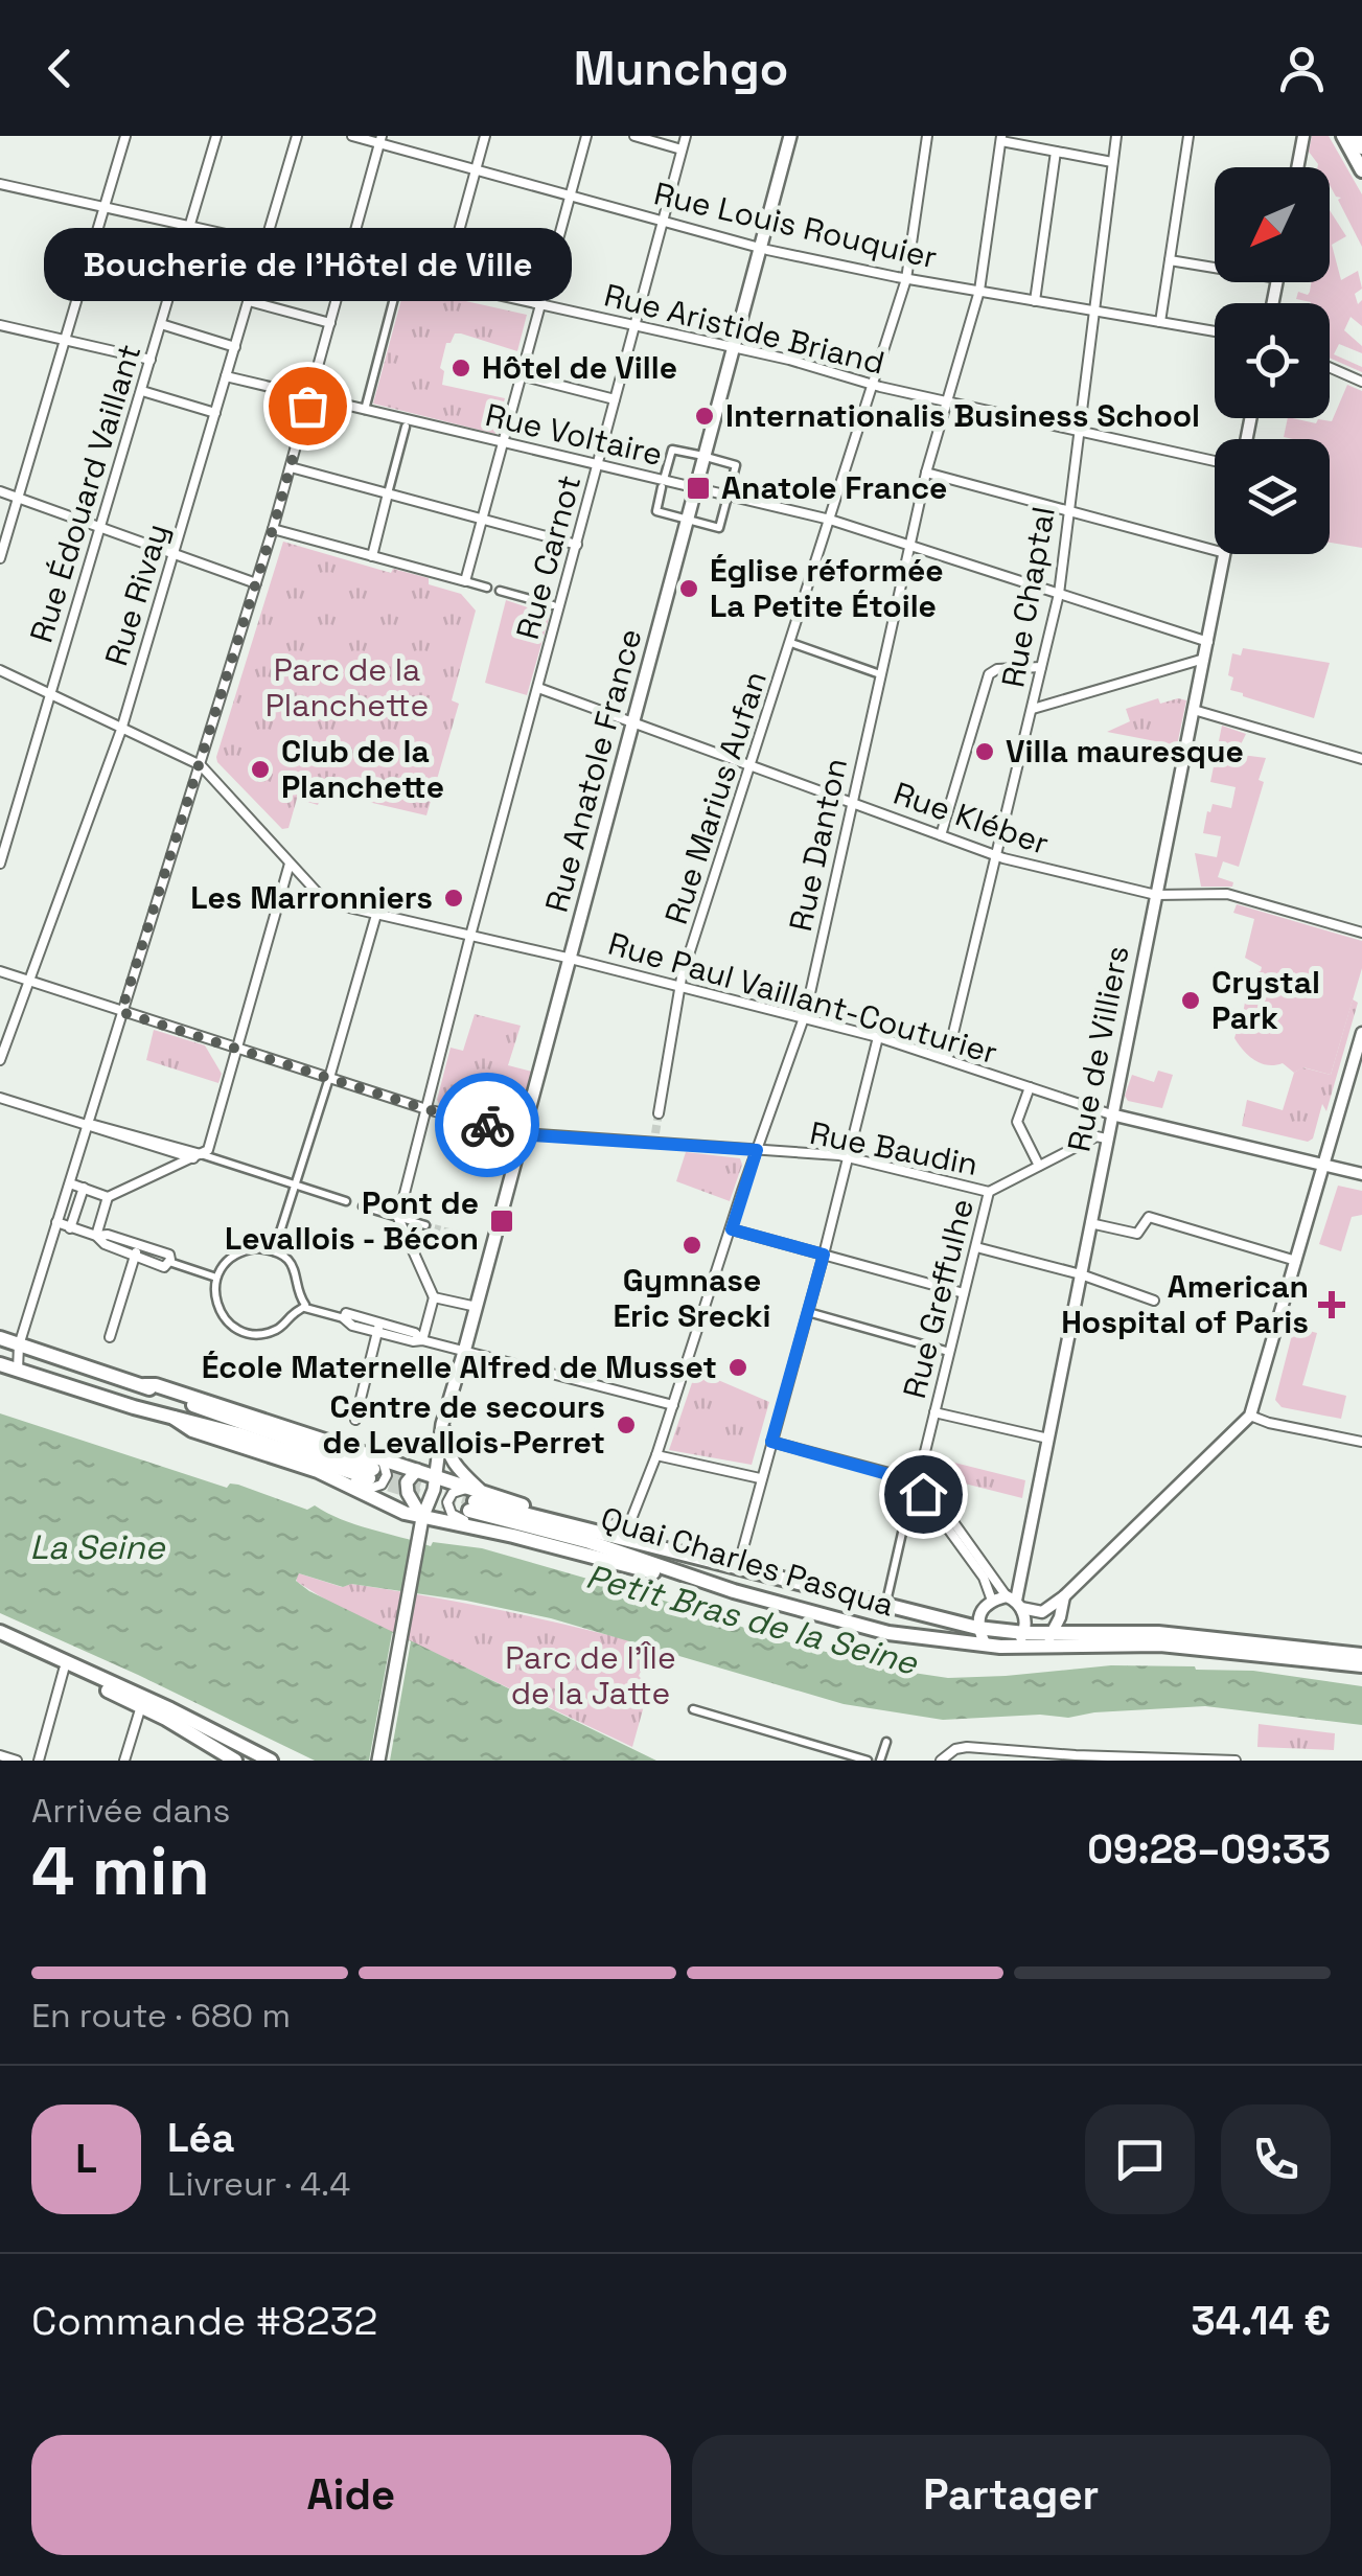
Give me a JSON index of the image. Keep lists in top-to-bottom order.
{
  "streets": {
    "main road": ["Rue Anatole France", "Quai Charles Pasqua"],
    "street": [
      "Rue Louis Rouquier",
      "Rue Aristide Briand",
      "Rue Voltaire",
      "Rue Édouard Vaillant",
      "Rue Carnot",
      "Rue Rivay",
      "Rue Chaptal",
      "Rue Marius Aufan",
      "Rue Kléber",
      "Rue Danton",
      "Rue Paul Vaillant-Couturier",
      "Rue de Villiers",
      "Rue Baudin",
      "Rue Greffulhe"
    ]
  },
  "crossings": [
    ["Rue Louis Rouquier", "Rue Carnot"],
    ["Rue Louis Rouquier", "Rue Chaptal"],
    ["Rue Louis Rouquier", "Rue Anatole France"],
    ["Rue Louis Rouquier", "Rue Marius Aufan"],
    ["Rue Louis Rouquier", "Rue Danton"],
    ["Rue Aristide Briand", "Rue Édouard Vaillant"],
    ["Rue Aristide Briand", "Rue Carnot"],
    ["Rue Aristide Briand", "Rue Rivay"],
    ["Rue Aristide Briand", "Rue Chaptal"],
    ["Rue Aristide Briand", "Rue Anatole France"],
    ["Rue Aristide Briand", "Rue Marius Aufan"],
    ["Rue Aristide Briand", "Rue Danton"],
    ["Rue Voltaire", "Rue Carnot"],
    ["Rue Voltaire", "Rue Rivay"],
    ["Rue Voltaire", "Rue Chaptal"],
    ["Rue Voltaire", "Rue Anatole France"],
    ["Rue Voltaire", "Rue Marius Aufan"],
    ["Rue Voltaire", "Rue Danton"],
    ["Rue Voltaire", "Rue de Villiers"],
    ["Rue Édouard Vaillant", "Rue Paul Vaillant-Couturier"],
    ["Rue Carnot", "Rue Kléber"],
    ["Rue Carnot", "Rue Paul Vaillant-Couturier"],
    ["Rue Carnot", "Rue Baudin"],
    ["Rue Rivay", "Rue Paul Vaillant-Couturier"],
    ["Rue Rivay", "Rue Baudin"],
    ["Rue Chaptal", "Rue Kléber"],
    ["Rue Chaptal", "Rue Paul Vaillant-Couturier"],
    ["Rue Anatole France", "Rue Kléber"],
    ["Rue Anatole France", "Rue Paul Vaillant-Couturier"],
    ["Rue Anatole France", "Rue Baudin"],
    ["Rue Marius Aufan", "Rue Kléber"],
    ["Rue Marius Aufan", "Rue Paul Vaillant-Couturier"],
    ["Rue Kléber", "Rue Danton"],
    ["Rue Kléber", "Rue de Villiers"],
    ["Rue Danton", "Rue Paul Vaillant-Couturier"],
    ["Rue Danton", "Rue Baudin"],
    ["Rue Paul Vaillant-Couturier", "Rue de Villiers"],
    ["Rue de Villiers", "Rue Greffulhe"],
    ["Rue de Villiers", "Quai Charles Pasqua"],
    ["Rue Baudin", "Rue Greffulhe"]
  ],
  "water": ["La Seine", "Petit Bras de la Seine"],
  "parks": ["Parc de la Planchette", "Parc de l'Île de la Jatte"],
  "places": {
    "other": [
      "Hôtel de Ville",
      "Boucherie de l'Hôtel de Ville",
      "Internationalis Business School",
      "Église réformée La Petite Étoile",
      "Villa mauresque",
      "Club de la Planchette",
      "Les Marronniers",
      "Crystal Park",
      "Gymnase Eric Srecki",
      "École Maternelle Alfred de Musset",
      "Centre de secours de Levallois-Perret"
    ],
    "transit": ["Anatole France", "Pont de Levallois - Bécon"],
    "health": ["American Hospital of Paris"]
  },
  "north": "bottom left",
  "page": {
    "header": "Munchgo",
    "bubble": "Boucherie de l'Hôtel de Ville",
    "heading": ["4 min", "Arrivée dans", "09:28–09:33"],
    "panel": [
      "Léa",
      "Livreur · 4.4",
      "Commande #8232",
      "34.14 €"
    ],
    "bar": "En route · 680 m",
    "round": "L",
    "buttons": ["Aide", "Partager"]
  }
}
